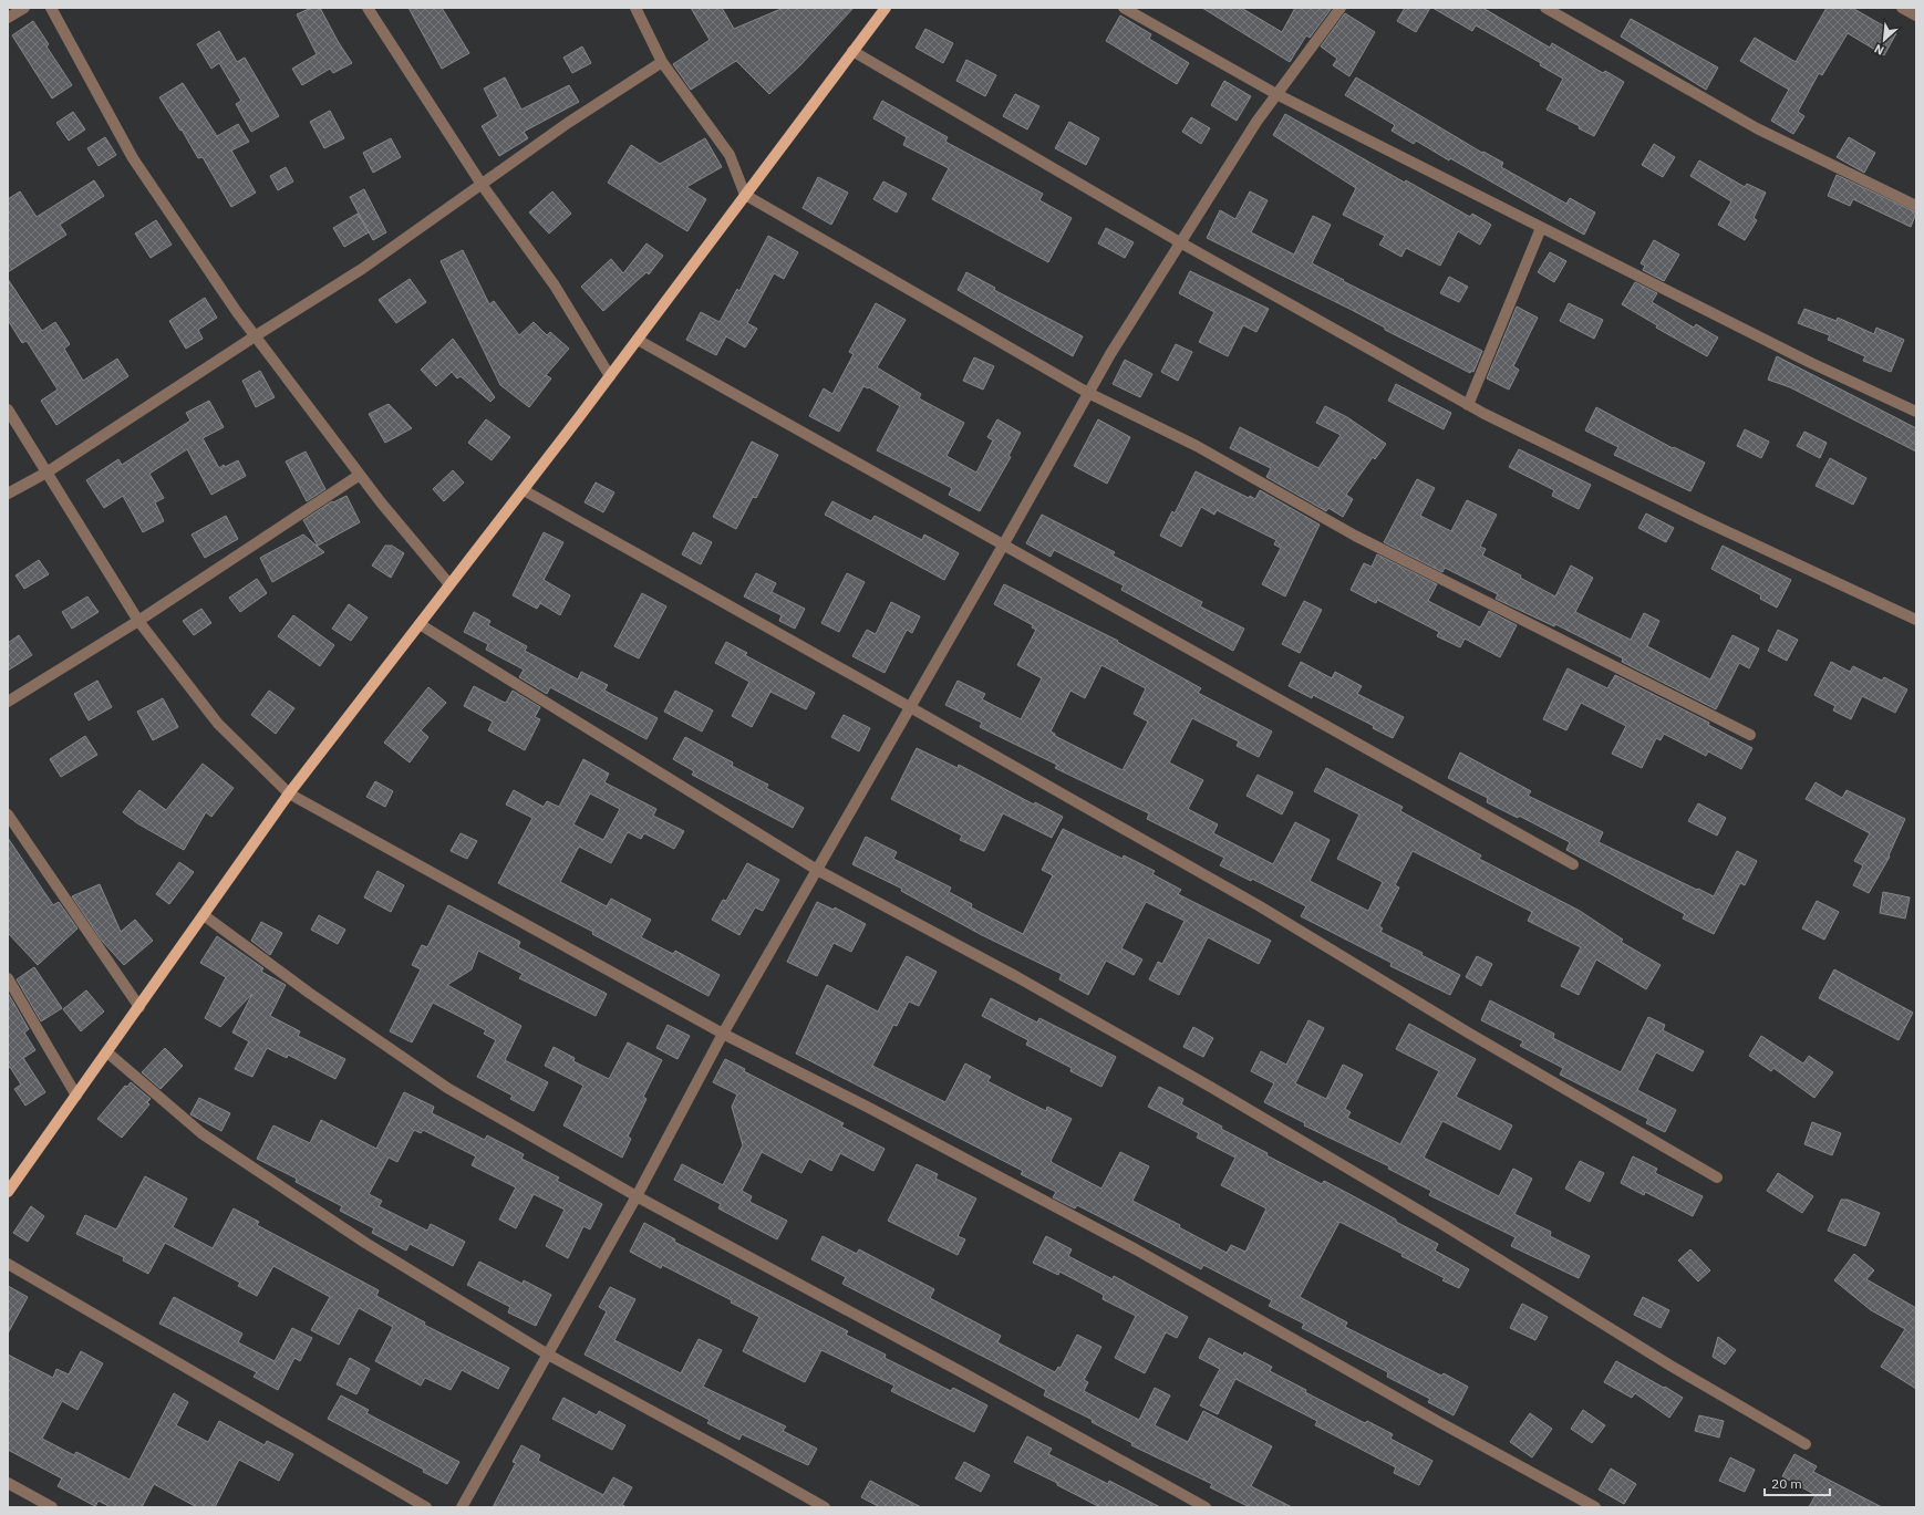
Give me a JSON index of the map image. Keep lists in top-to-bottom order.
{
  "scale_bar": "20 m",
  "north": "bottom left"
}
